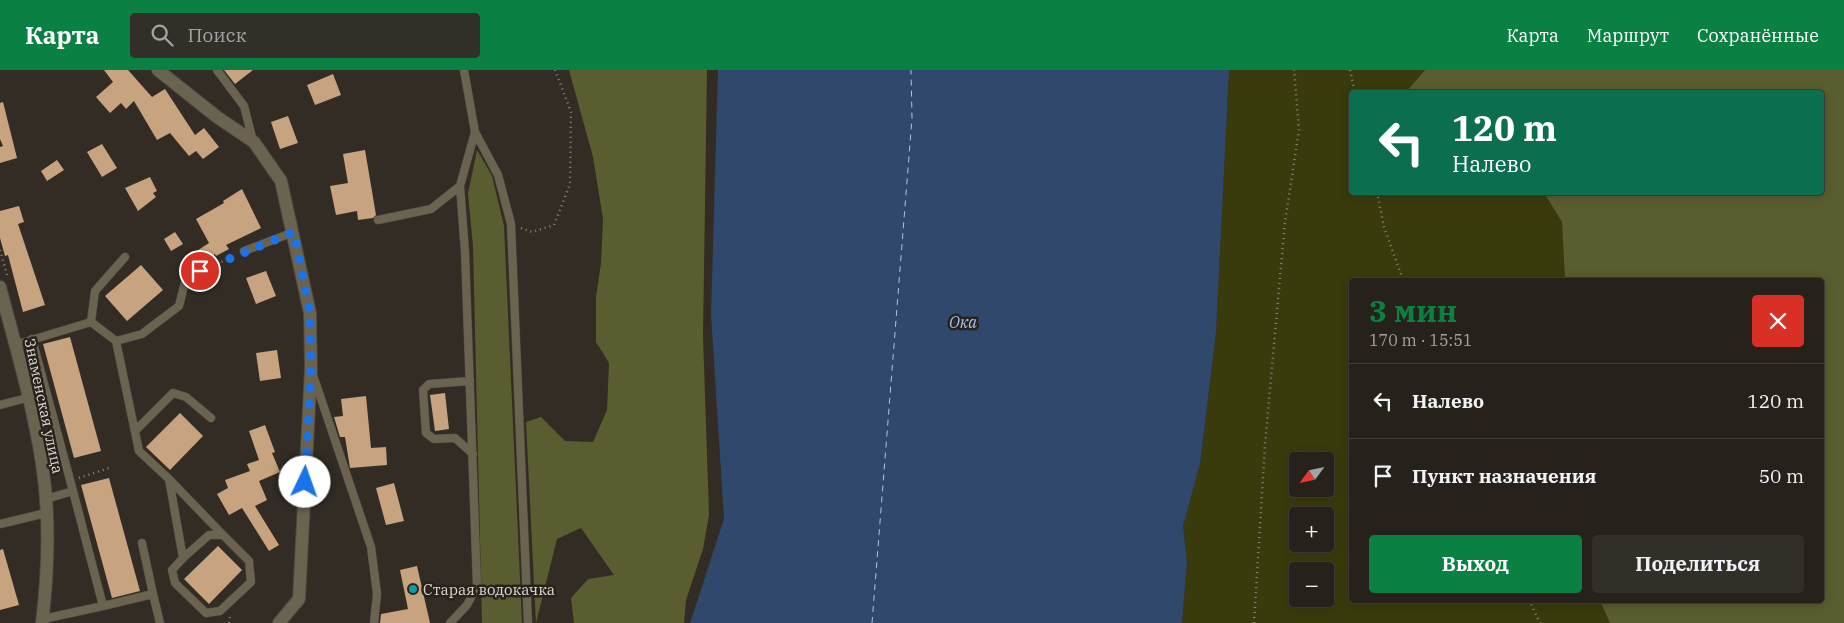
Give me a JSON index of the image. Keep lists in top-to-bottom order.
{
  "streets": {
    "street": ["Знаменская улица"]
  },
  "water": ["Ока"],
  "places": ["Старая водокачка"],
  "north": "bottom left",
  "page": {
    "header": "Карта",
    "search": "Поиск",
    "nav": ["Карта", "Маршрут", "Сохранённые"],
    "turn": ["120 m", "Налево"],
    "heading": ["3 мин", "170 m · 15:51"],
    "list": [
      {
        "name": "Налево",
        "value": "120 m"
      },
      {
        "name": "Пункт назначения",
        "value": "50 m"
      }
    ],
    "map_buttons": ["+", "−"],
    "buttons": ["Выход", "Поделиться"]
  }
}
